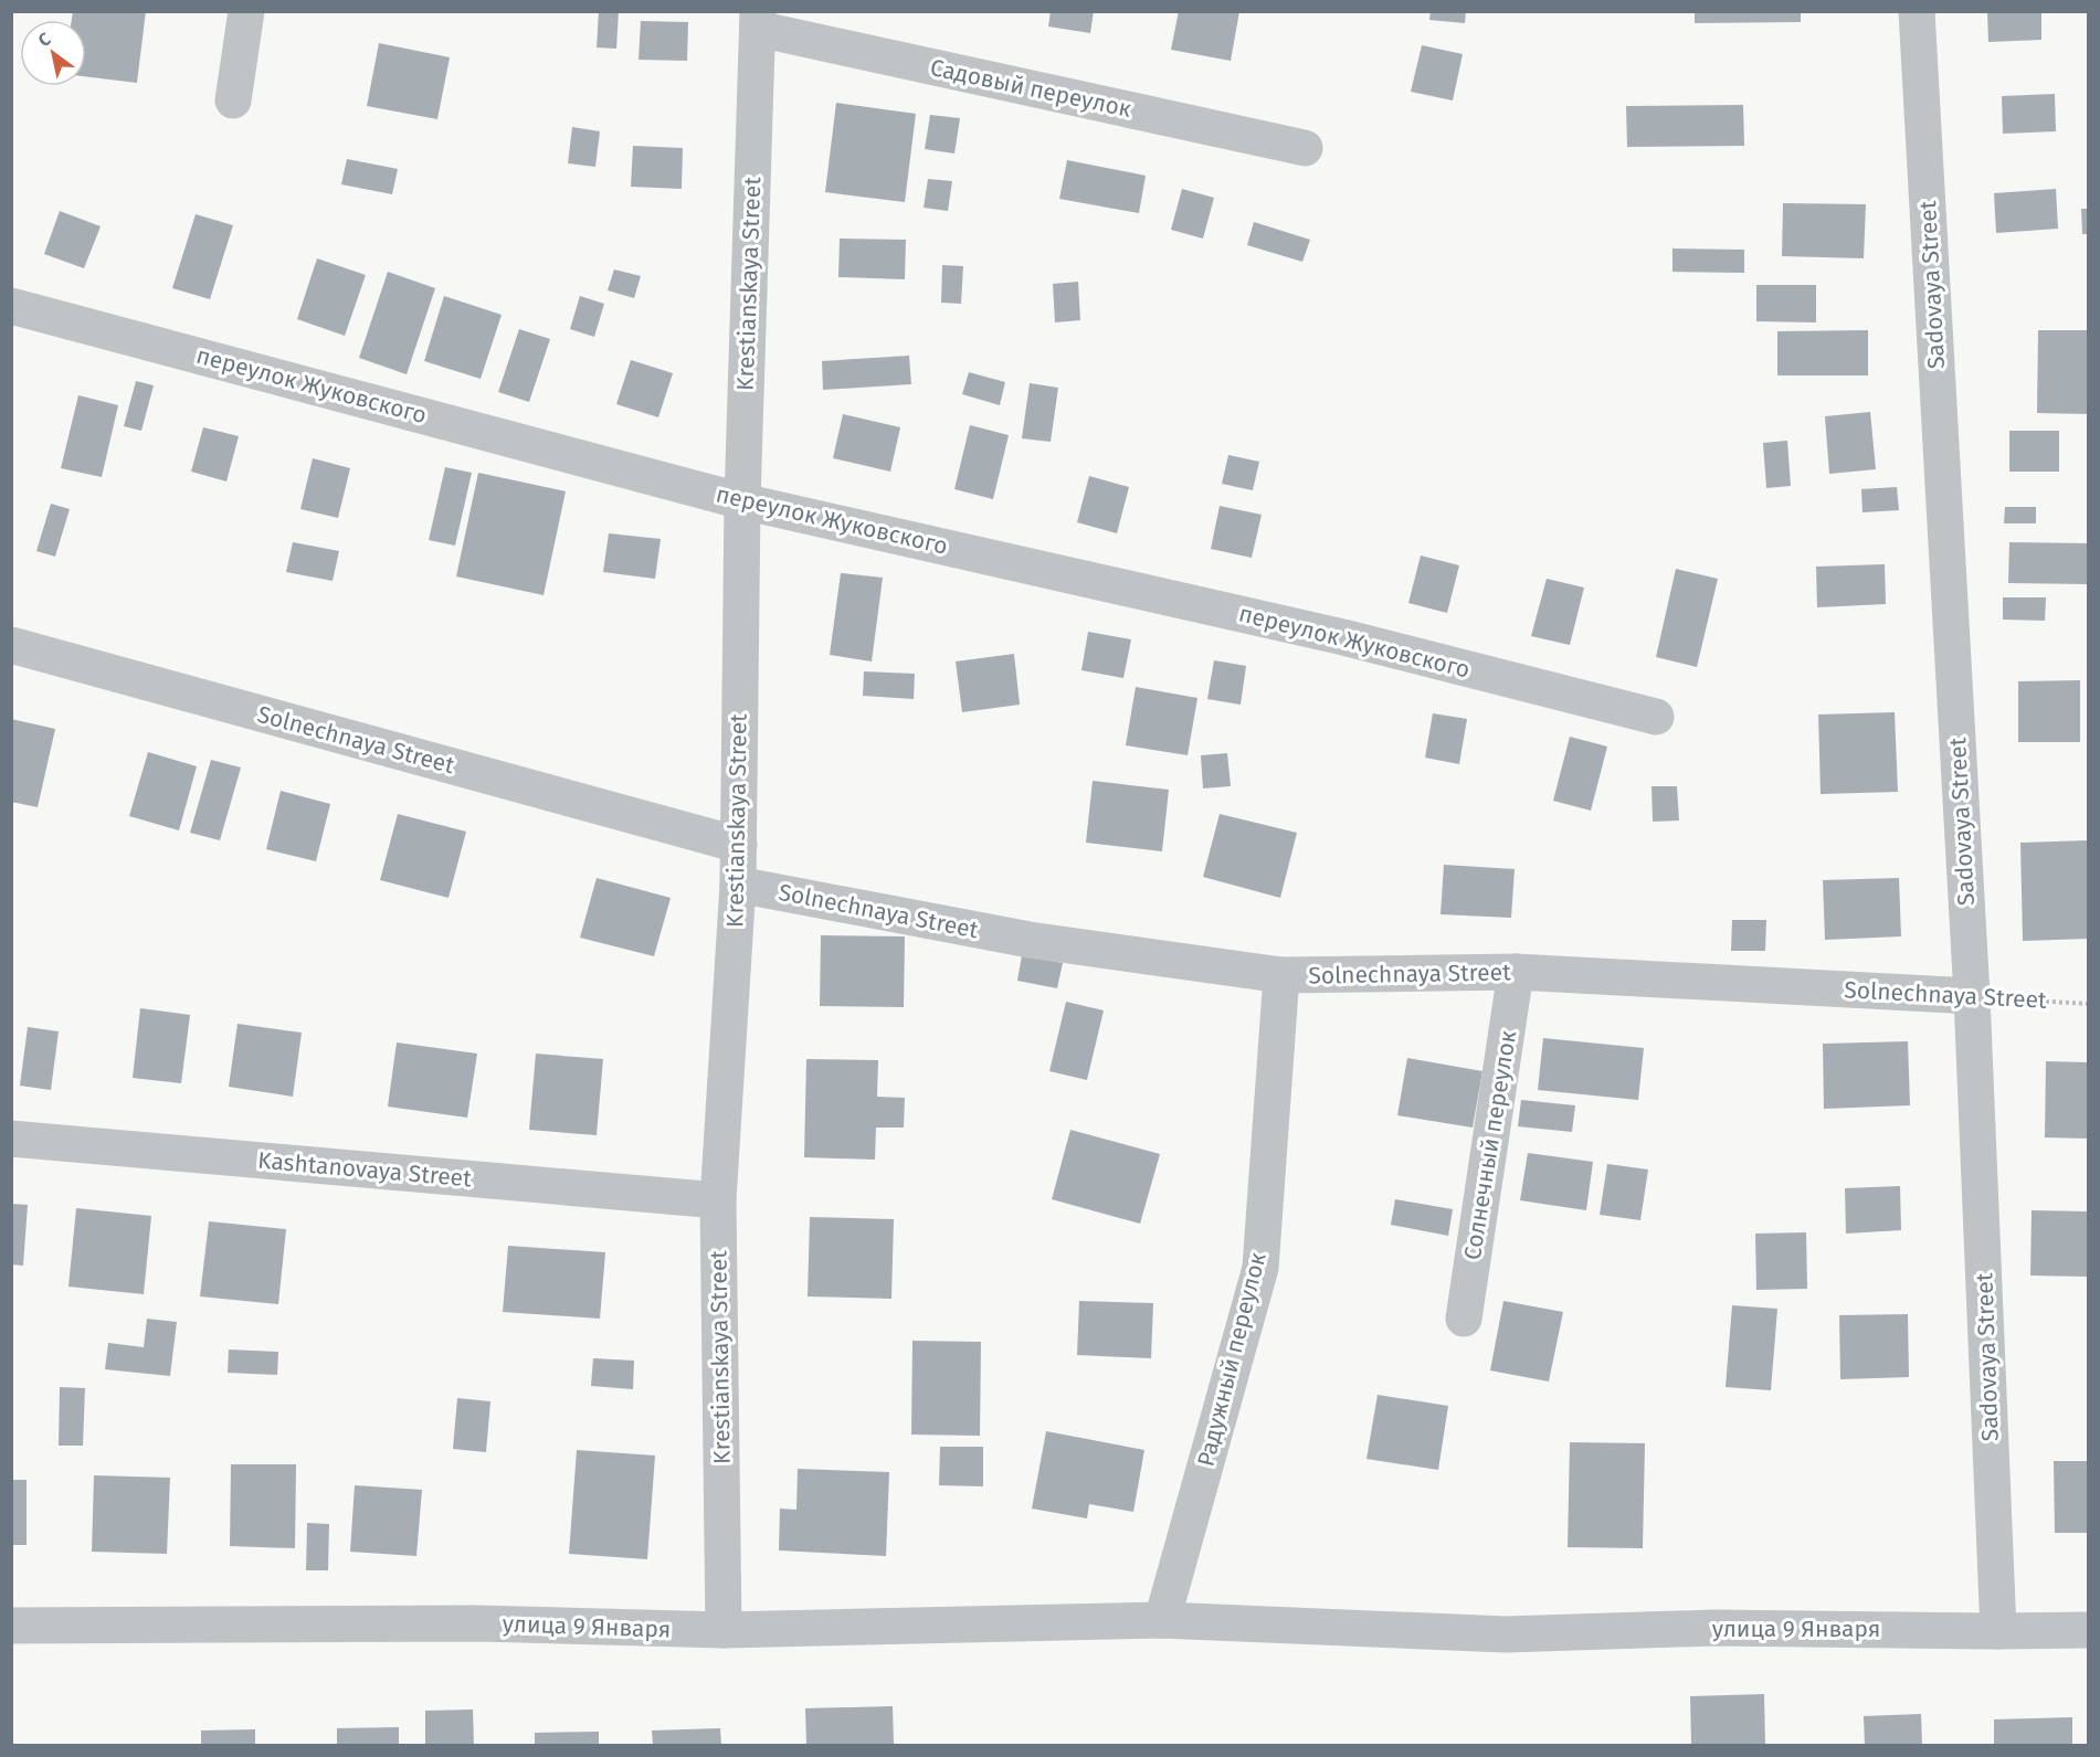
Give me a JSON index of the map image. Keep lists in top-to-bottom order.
{
  "streets": {
    "street": [
      "Садовый переулок",
      "Krestianskaya Street",
      "Sadovaya Street",
      "переулок Жуковского",
      "Solnechnaya Street",
      "Солнечный переулок",
      "Kashtanovaya Street",
      "Радужный переулок",
      "улица 9 Января"
    ]
  },
  "crossings": [
    ["Садовый переулок", "Krestianskaya Street"],
    ["Krestianskaya Street", "переулок Жуковского"],
    ["Krestianskaya Street", "Solnechnaya Street"],
    ["Krestianskaya Street", "Kashtanovaya Street"],
    ["Krestianskaya Street", "улица 9 Января"],
    ["Sadovaya Street", "Solnechnaya Street"],
    ["Sadovaya Street", "улица 9 Января"],
    ["Solnechnaya Street", "Солнечный переулок"],
    ["Solnechnaya Street", "Радужный переулок"],
    ["Радужный переулок", "улица 9 Января"]
  ],
  "north": "top left"
}
